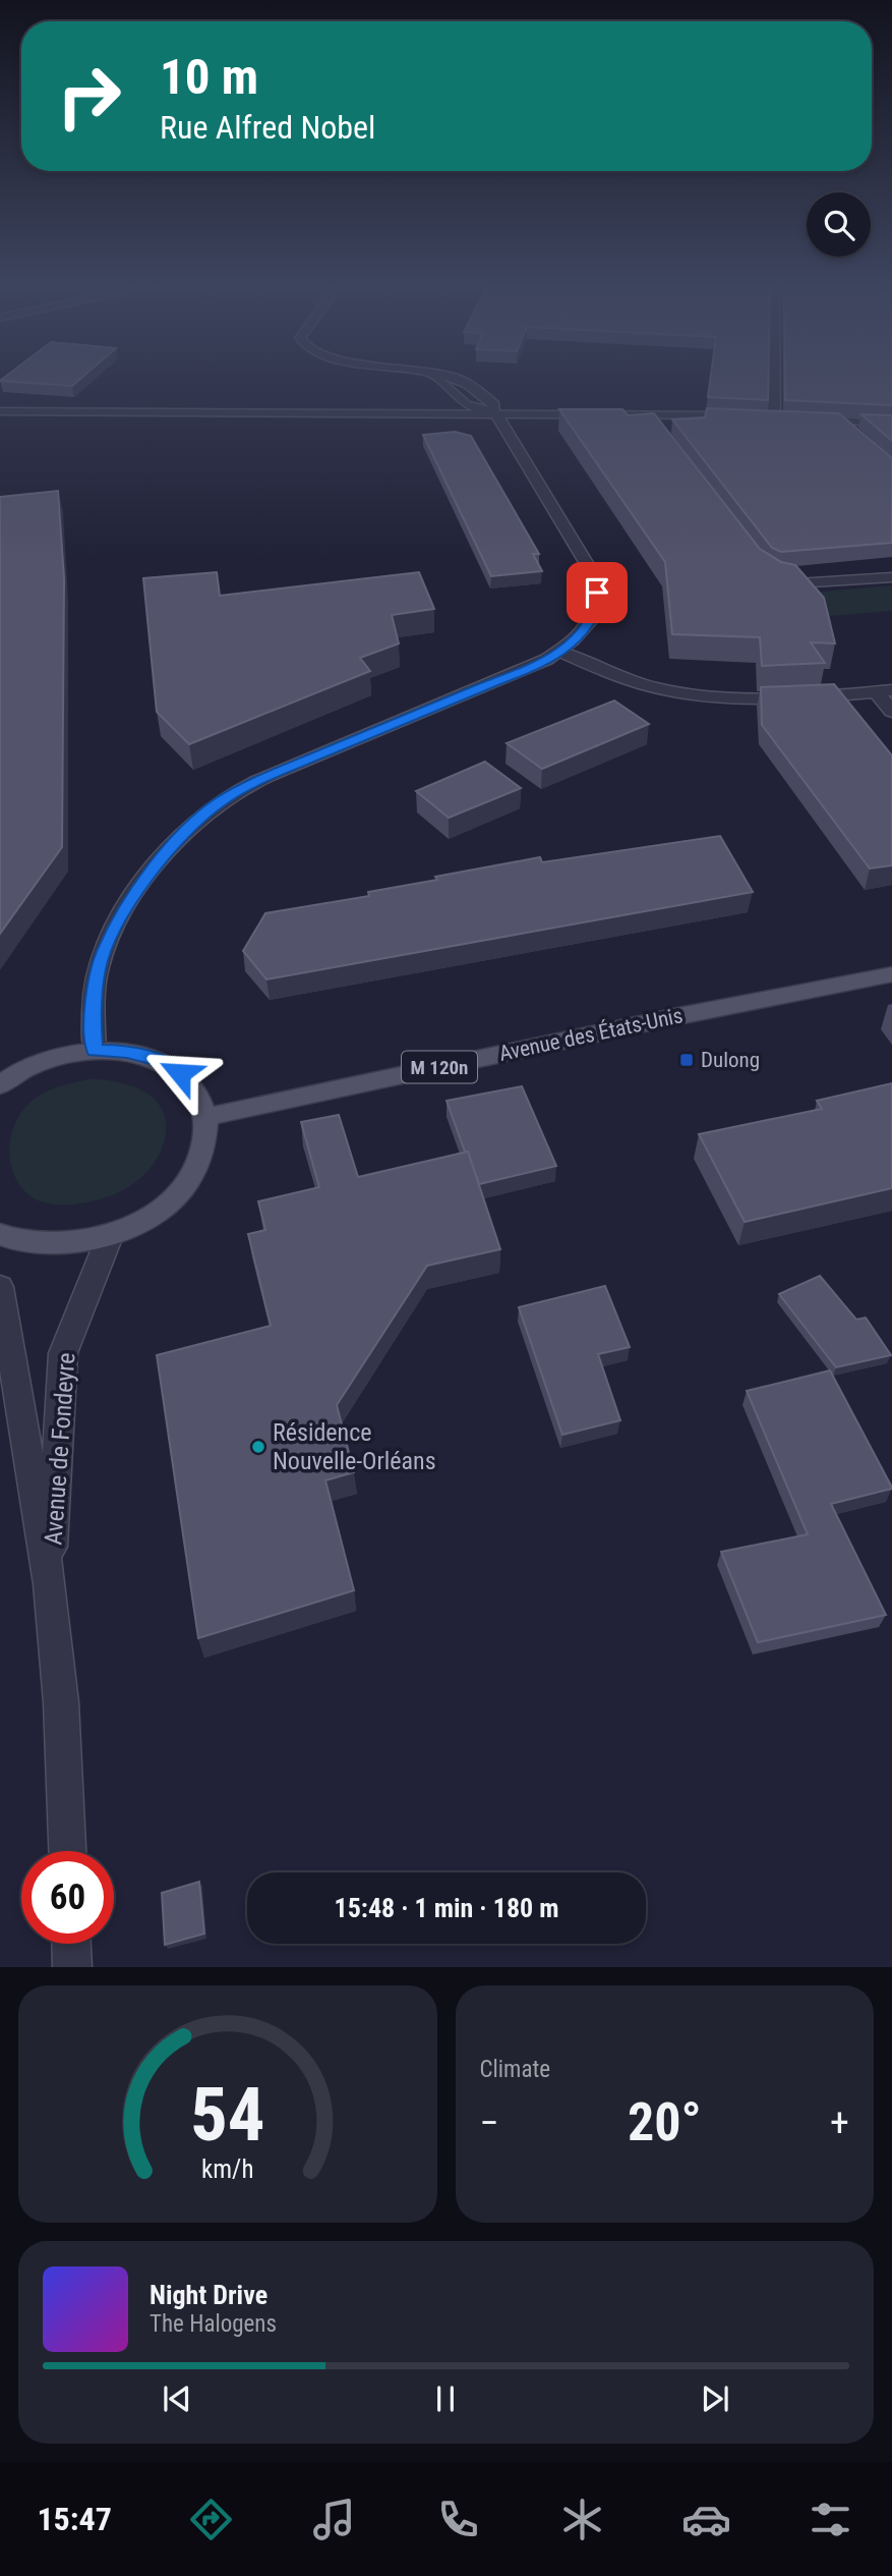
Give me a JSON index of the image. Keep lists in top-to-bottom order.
{
  "streets": {
    "main road": ["Avenue des États-Unis", "M 120n"],
    "street": ["Avenue de Fondeyre"]
  },
  "places": {
    "transit": ["Dulong"],
    "other": ["Résidence Nouvelle-Orléans"]
  },
  "page": {
    "turn": ["10 m", "Rue Alfred Nobel"],
    "limit": "60",
    "trip": "15:48 · 1 min · 180 m",
    "tile": "Climate",
    "heat": ["−", "20°", "+"],
    "song": ["Night Drive", "The Halogens"],
    "tabs": "15:47",
    "gauge": ["54", "km/h"]
  }
}
